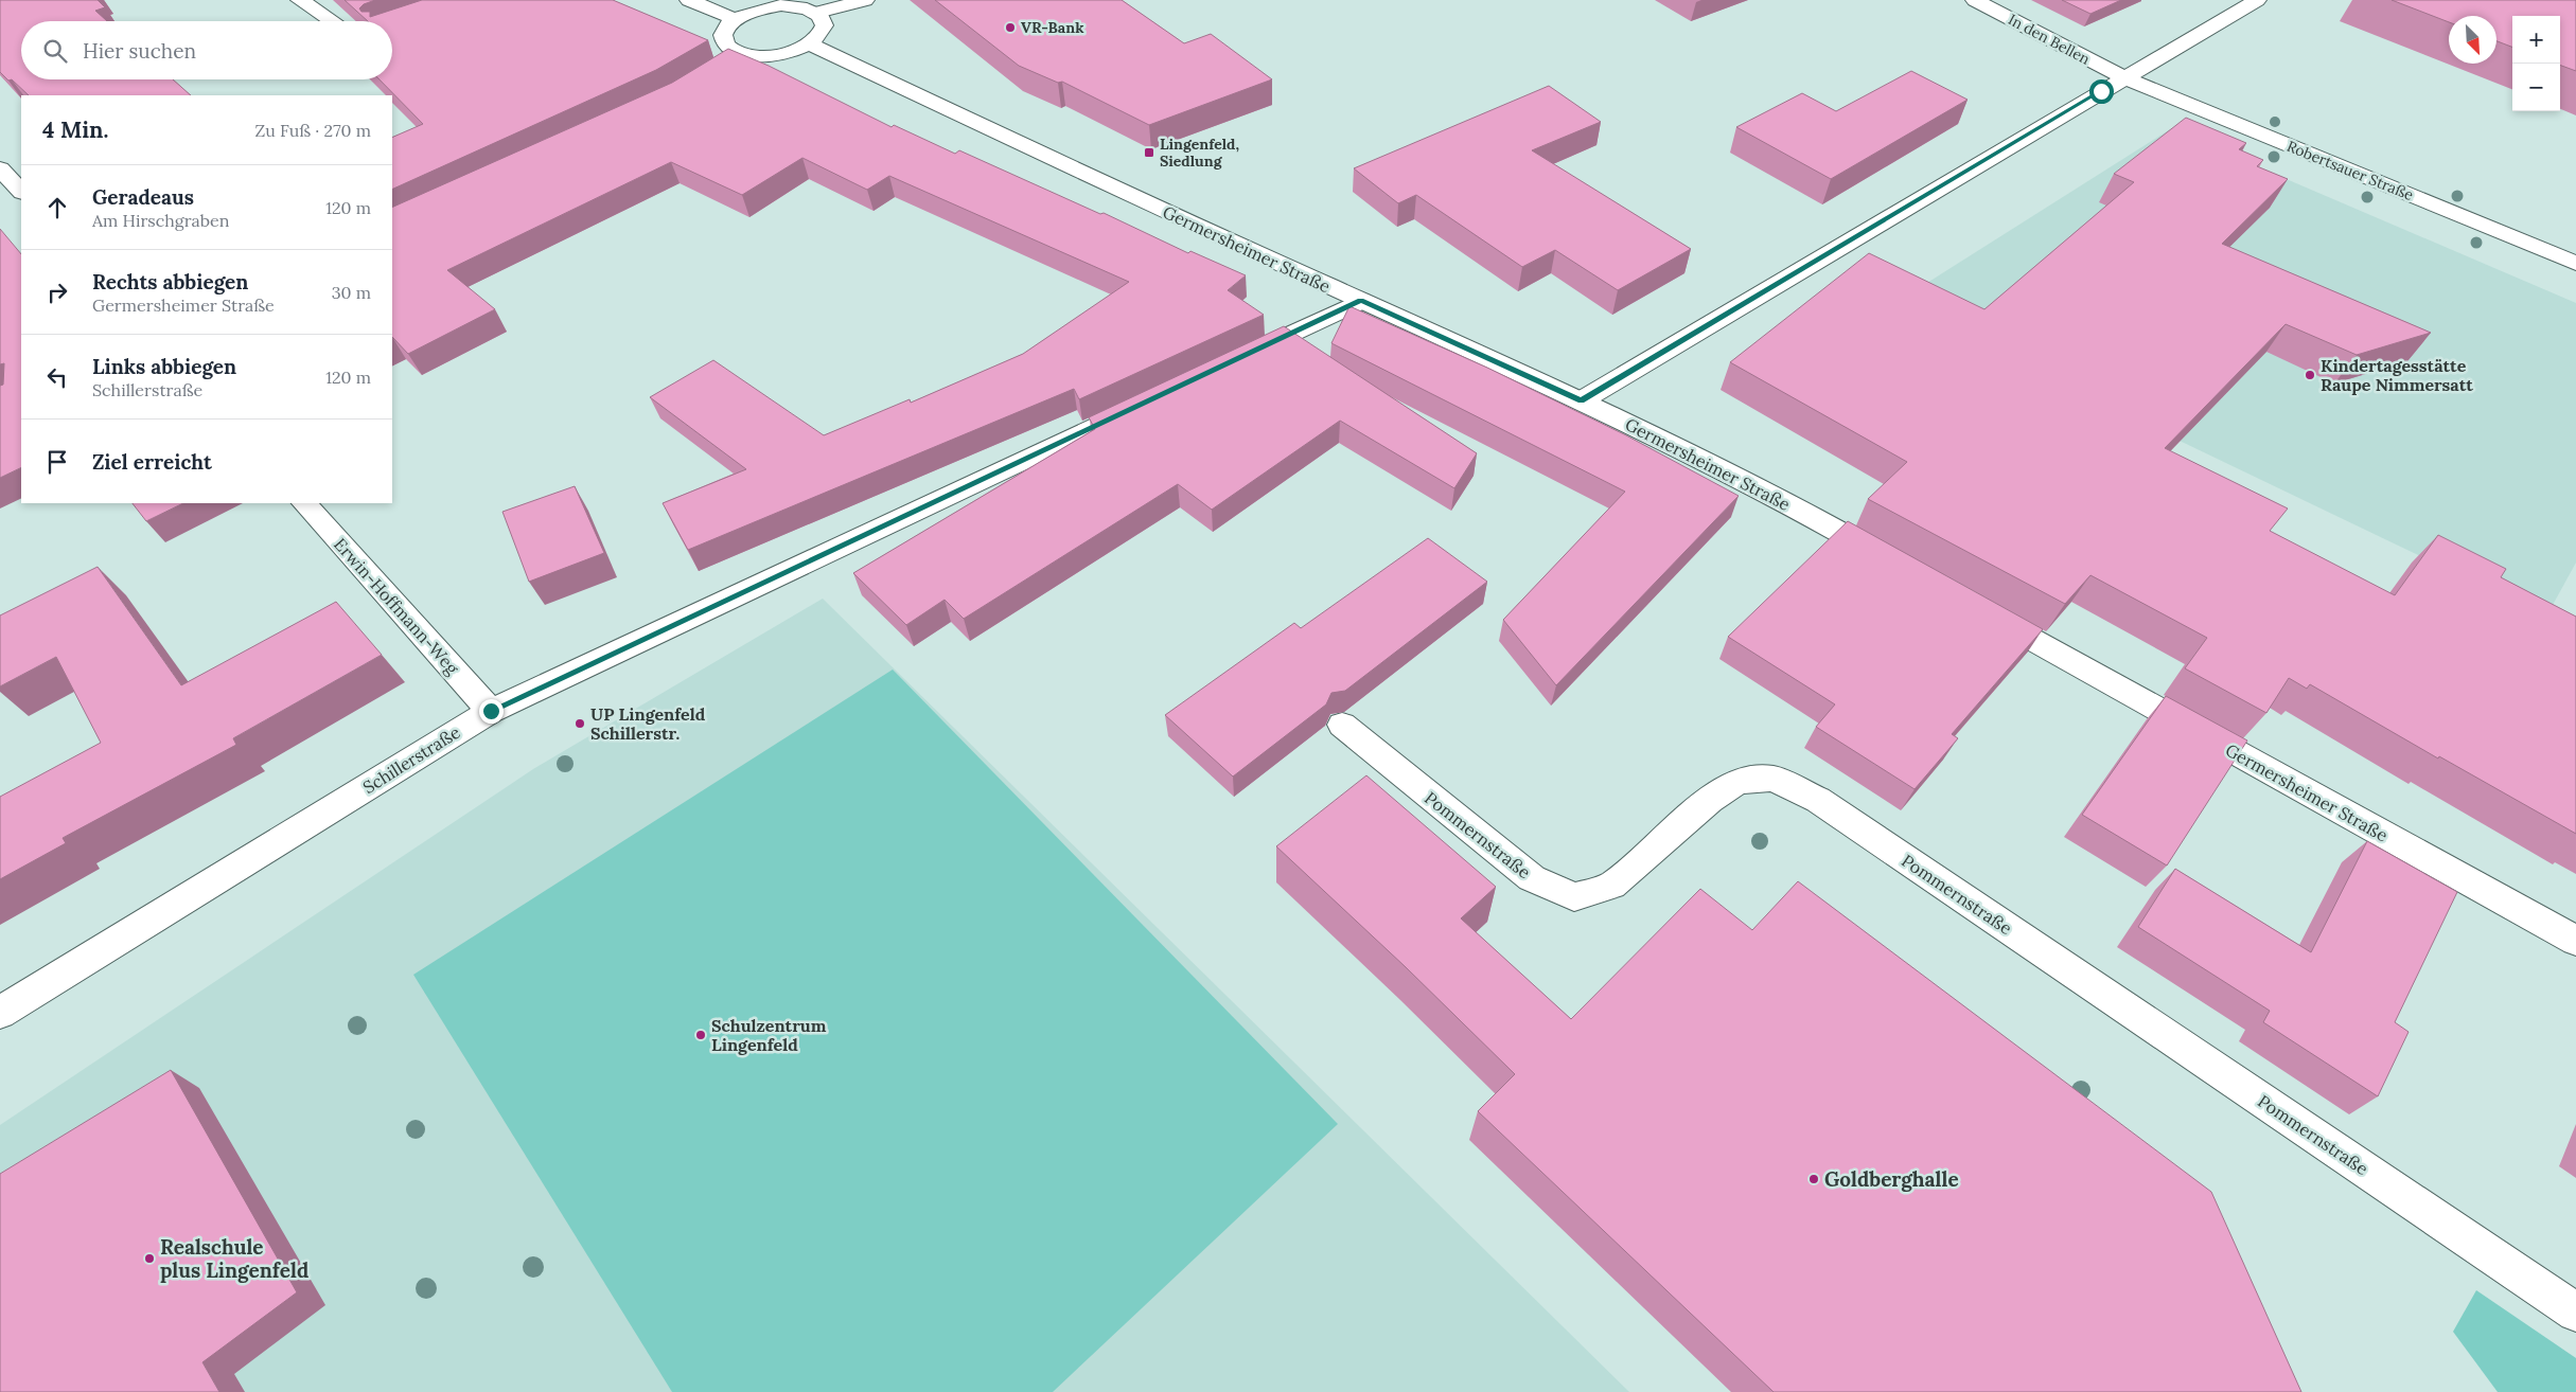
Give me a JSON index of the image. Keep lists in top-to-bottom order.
{
  "streets": {
    "street": [
      "In den Bellen",
      "Robertsauer Straße",
      "Germersheimer Straße",
      "Erwin-Hoffmann-Weg",
      "Schillerstraße",
      "Pommernstraße"
    ]
  },
  "crossings": [
    ["In den Bellen", "Robertsauer Straße"],
    ["Erwin-Hoffmann-Weg", "Schillerstraße"]
  ],
  "places": {
    "other": [
      "VR-Bank",
      "Kindertagesstätte Raupe Nimmersatt",
      "UP Lingenfeld Schillerstr.",
      "Schulzentrum Lingenfeld",
      "Goldberghalle",
      "Realschule plus Lingenfeld"
    ],
    "transit": ["Lingenfeld, Siedlung"]
  },
  "north": "bottom right",
  "page": {
    "map_buttons": ["+", "−"],
    "search": "Hier suchen",
    "heading": ["4 Min.", "Zu Fuß · 270 m"],
    "list": [
      ["Geradeaus", "Am Hirschgraben", "120 m"],
      ["Rechts abbiegen", "Germersheimer Straße", "30 m"],
      ["Links abbiegen", "Schillerstraße", "120 m"],
      "Ziel erreicht"
    ]
  }
}
